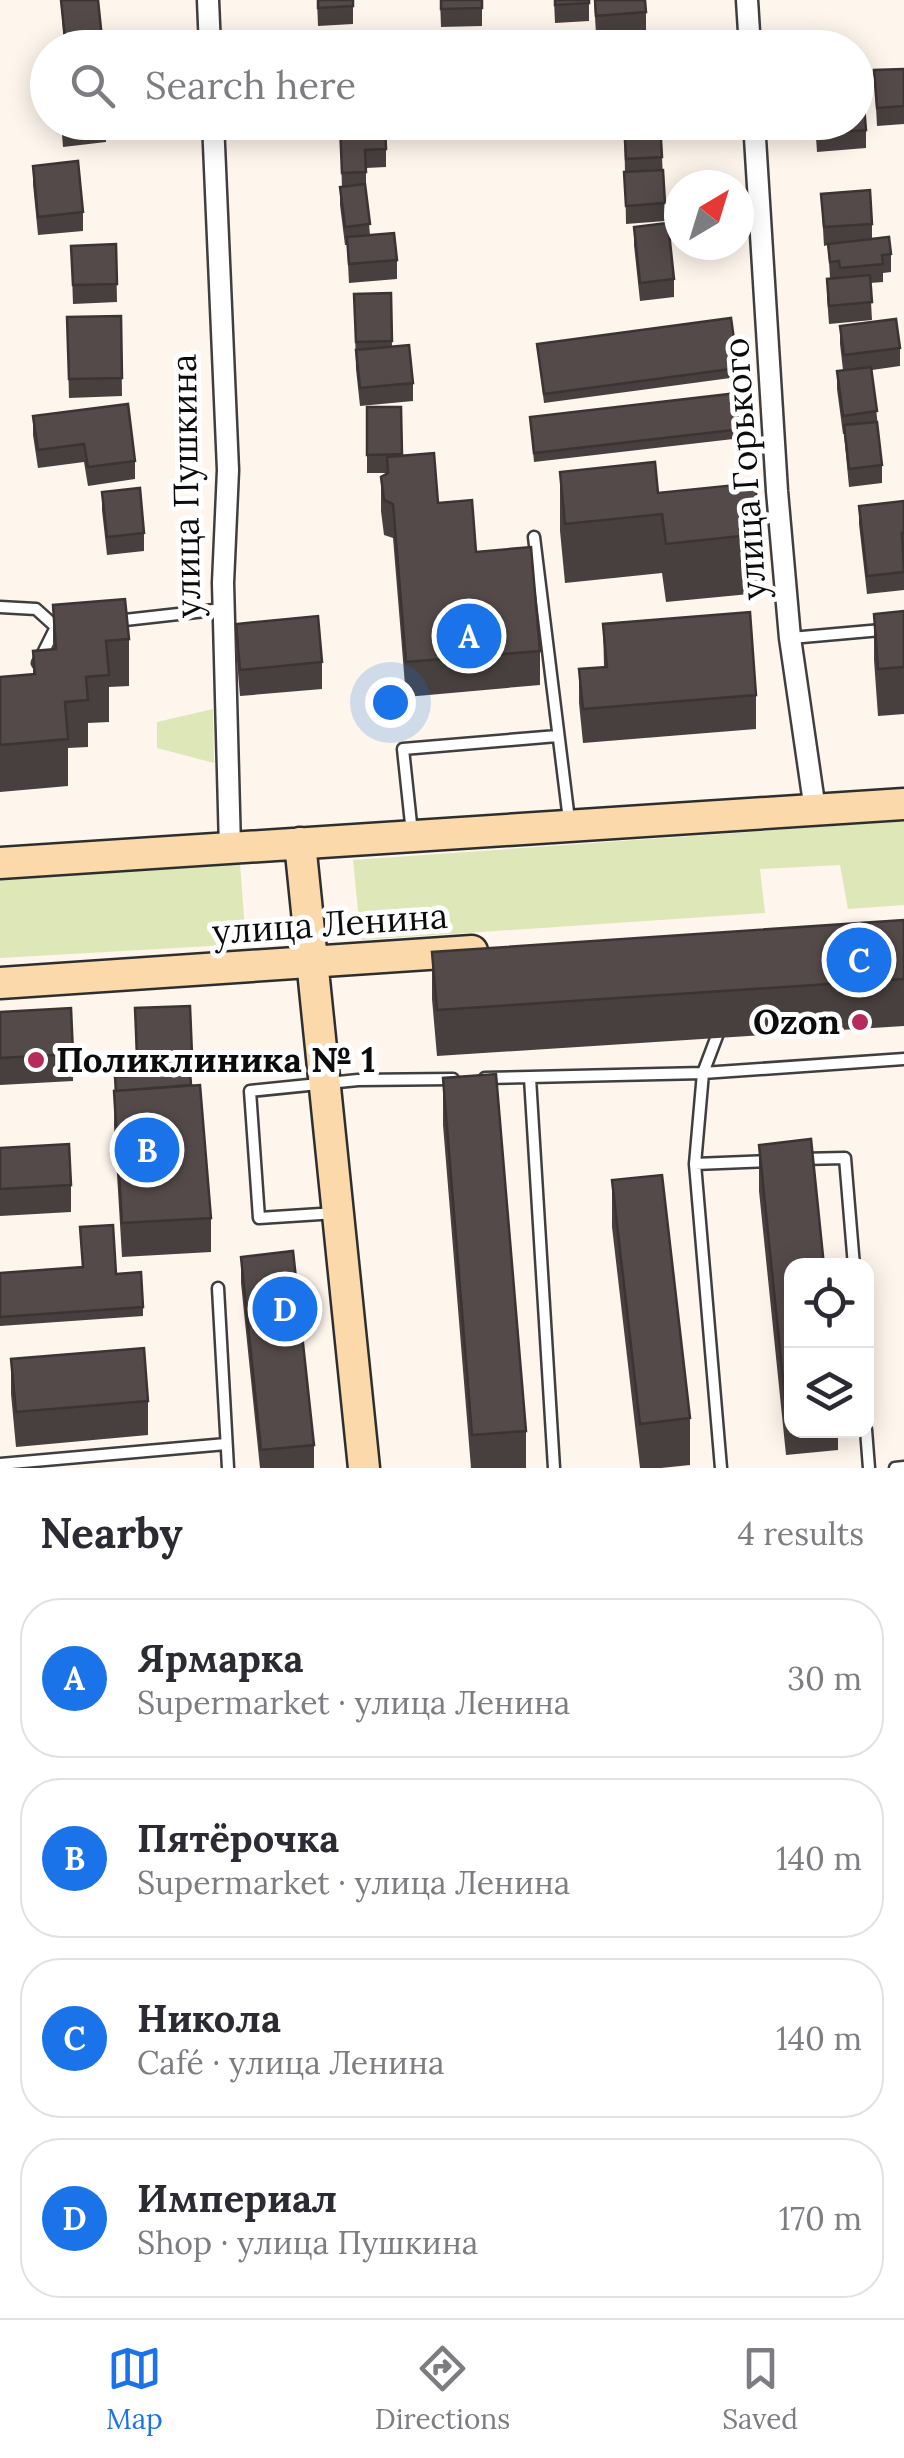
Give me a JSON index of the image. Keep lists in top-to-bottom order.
{
  "streets": {
    "main road": ["улица Ленина"],
    "street": ["улица Горького", "улица Пушкина"]
  },
  "places": ["Ozon", "Поликлиника № 1"],
  "north": "top right",
  "page": {
    "search": "Search here",
    "pins": [
      "A",
      "C",
      "B",
      "D"
    ],
    "heading": ["Nearby", "4 results"],
    "list": [
      {
        "mark": "A",
        "name": "Ярмарка",
        "note": "Supermarket · улица Ленина",
        "value": "30 m"
      },
      {
        "mark": "B",
        "name": "Пятёрочка",
        "note": "Supermarket · улица Ленина",
        "value": "140 m"
      },
      {
        "mark": "C",
        "name": "Никола",
        "note": "Café · улица Ленина",
        "value": "140 m"
      },
      {
        "mark": "D",
        "name": "Империал",
        "note": "Shop · улица Пушкина",
        "value": "170 m"
      }
    ],
    "nav": ["Map", "Directions", "Saved"]
  }
}
